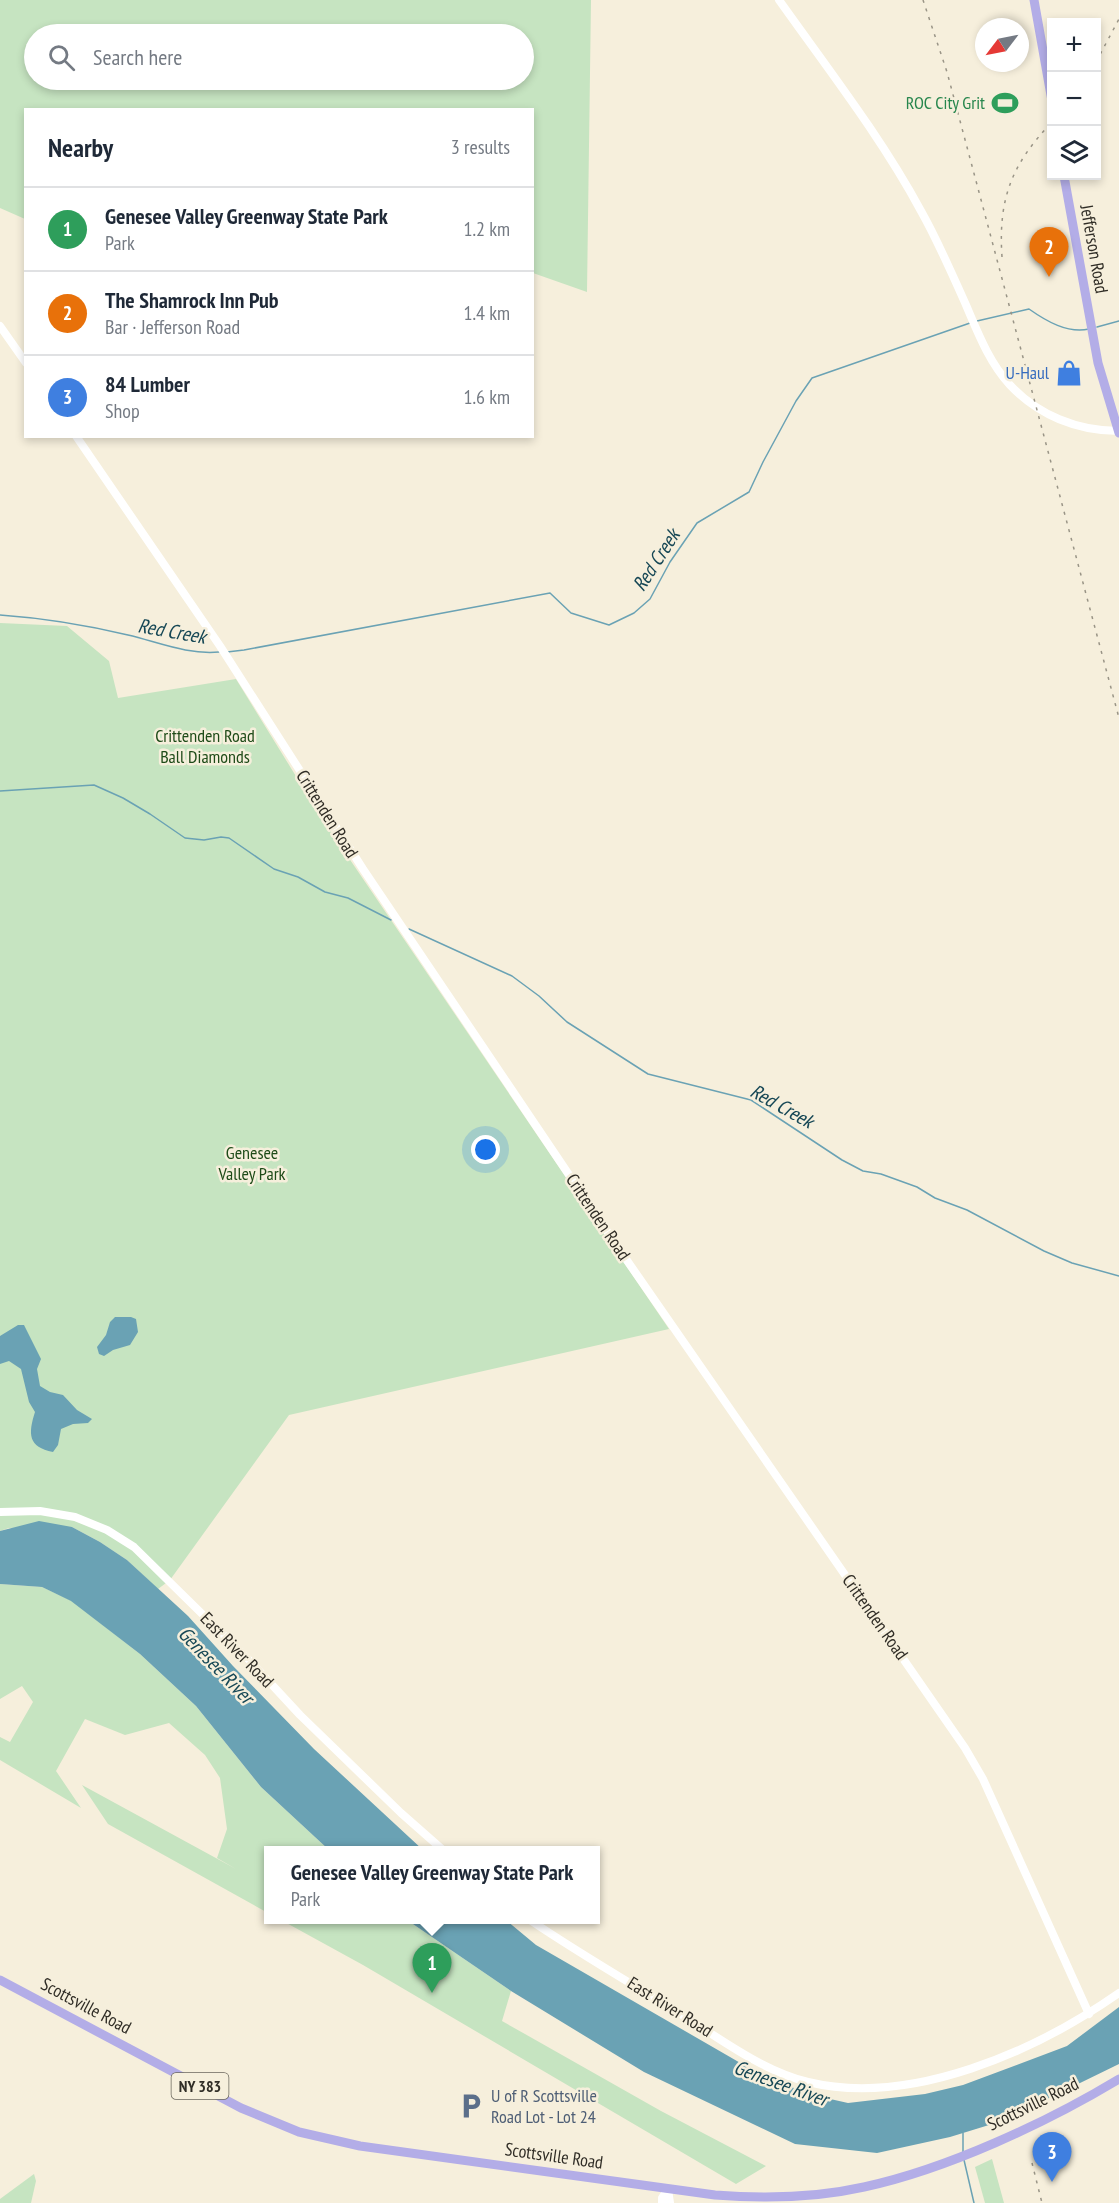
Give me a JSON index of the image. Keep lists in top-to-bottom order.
{
  "streets": {
    "main road": ["Jefferson Road", "Scottsville Road", "NY 383"],
    "street": ["Crittenden Road", "East River Road"]
  },
  "crossings": [
    ["Crittenden Road", "East River Road"]
  ],
  "water": ["Red Creek", "Genesee River"],
  "parks": ["Crittenden Road Ball Diamonds", "Genesee Valley Park"],
  "places": {
    "sports": ["ROC City Grit"],
    "shop": ["U-Haul"],
    "parking": ["U of R Scottsville Road Lot - Lot 24"]
  },
  "north": "bottom left",
  "page": {
    "map_buttons": ["+", "−"],
    "search": "Search here",
    "heading": ["Nearby", "3 results"],
    "list": [
      {
        "mark": "1",
        "name": "Genesee Valley Greenway State Park",
        "note": "Park",
        "value": "1.2 km"
      },
      {
        "mark": "2",
        "name": "The Shamrock Inn Pub",
        "note": "Bar · Jefferson Road",
        "value": "1.4 km"
      },
      {
        "mark": "3",
        "name": "84 Lumber",
        "note": "Shop",
        "value": "1.6 km"
      }
    ],
    "pins": ["2", "1", "3"],
    "popup": ["Genesee Valley Greenway State Park", "Park"]
  }
}
